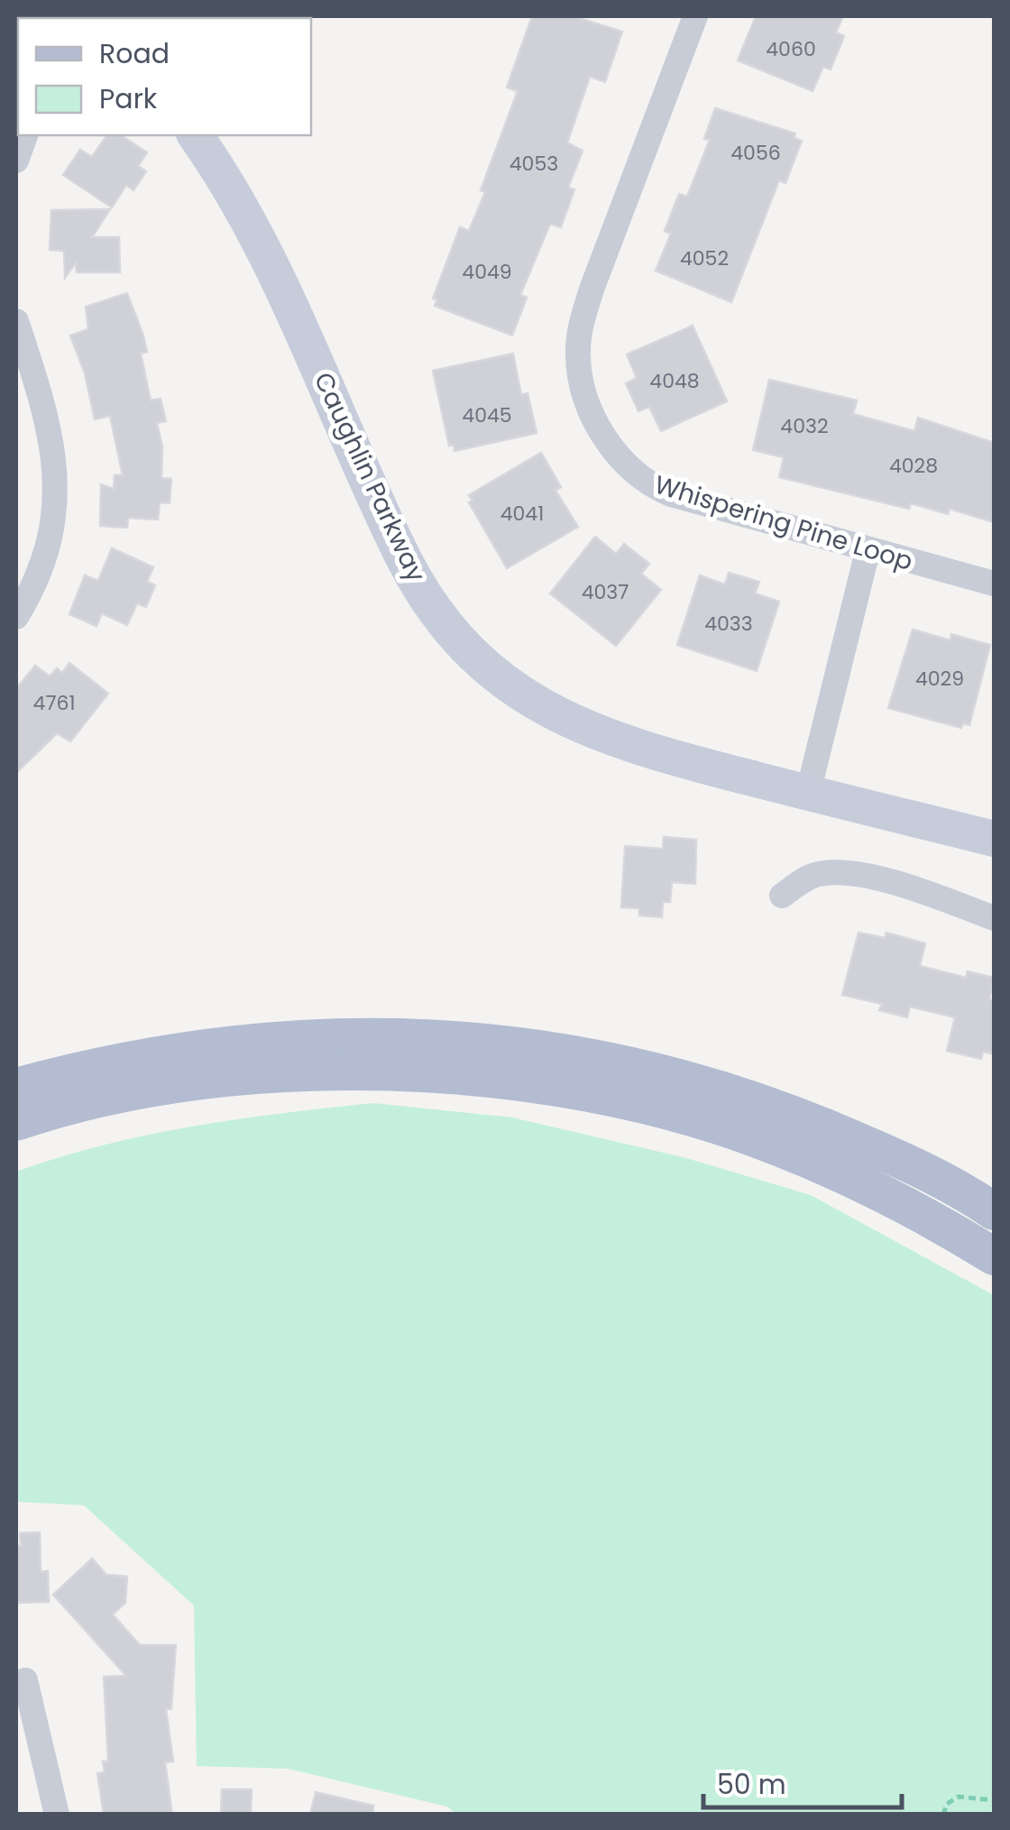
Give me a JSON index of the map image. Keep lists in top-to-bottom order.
{
  "streets": {
    "street": ["Caughlin Parkway", "Whispering Pine Loop"]
  },
  "house_numbers": [
    "4060",
    "4056",
    "4053",
    "4052",
    "4049",
    "4048",
    "4045",
    "4032",
    "4028",
    "4041",
    "4037",
    "4033",
    "4029",
    "4761"
  ],
  "legend": ["Road", "Park"],
  "scale_bar": "50 m"
}
